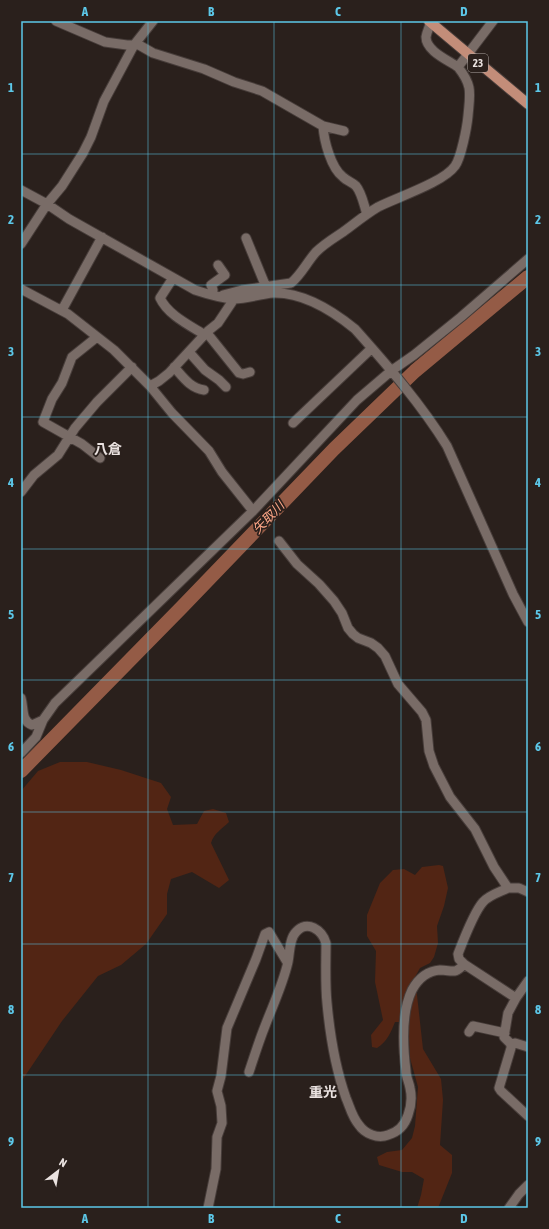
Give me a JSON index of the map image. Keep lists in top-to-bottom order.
{
  "streets": {
    "main road": ["23"]
  },
  "districts": ["八倉", "重光"],
  "water": ["矢取川"],
  "north": "top right",
  "grid": {
    "columns": [
      "A",
      "B",
      "C",
      "D"
    ],
    "rows": [
      "1",
      "2",
      "3",
      "4",
      "5",
      "6",
      "7",
      "8",
      "9"
    ]
  }
}
